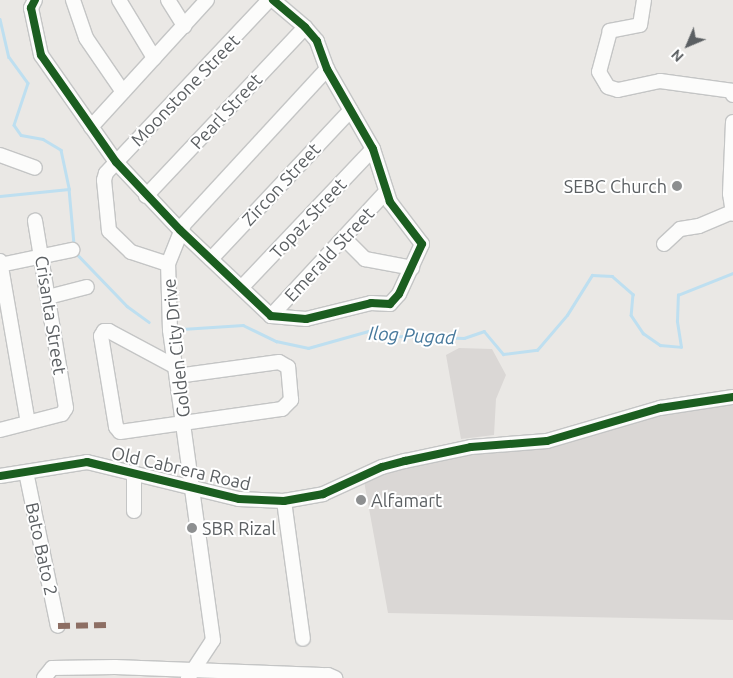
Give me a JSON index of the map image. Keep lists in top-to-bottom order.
{
  "streets": {
    "street": [
      "Moonstone Street",
      "Pearl Street",
      "Zircon Street",
      "Topaz Street",
      "Emerald Street",
      "Crisanta Street",
      "Golden City Drive",
      "Old Cabrera Road",
      "Bato Bato 2"
    ]
  },
  "crossings": [
    ["Moonstone Street", "Golden City Drive"],
    ["Golden City Drive", "Old Cabrera Road"],
    ["Old Cabrera Road", "Bato Bato 2"]
  ],
  "water": ["Ilog Pugad"],
  "places": ["SEBC Church", "Alfamart", "SBR Rizal"],
  "north": "bottom left"
}
